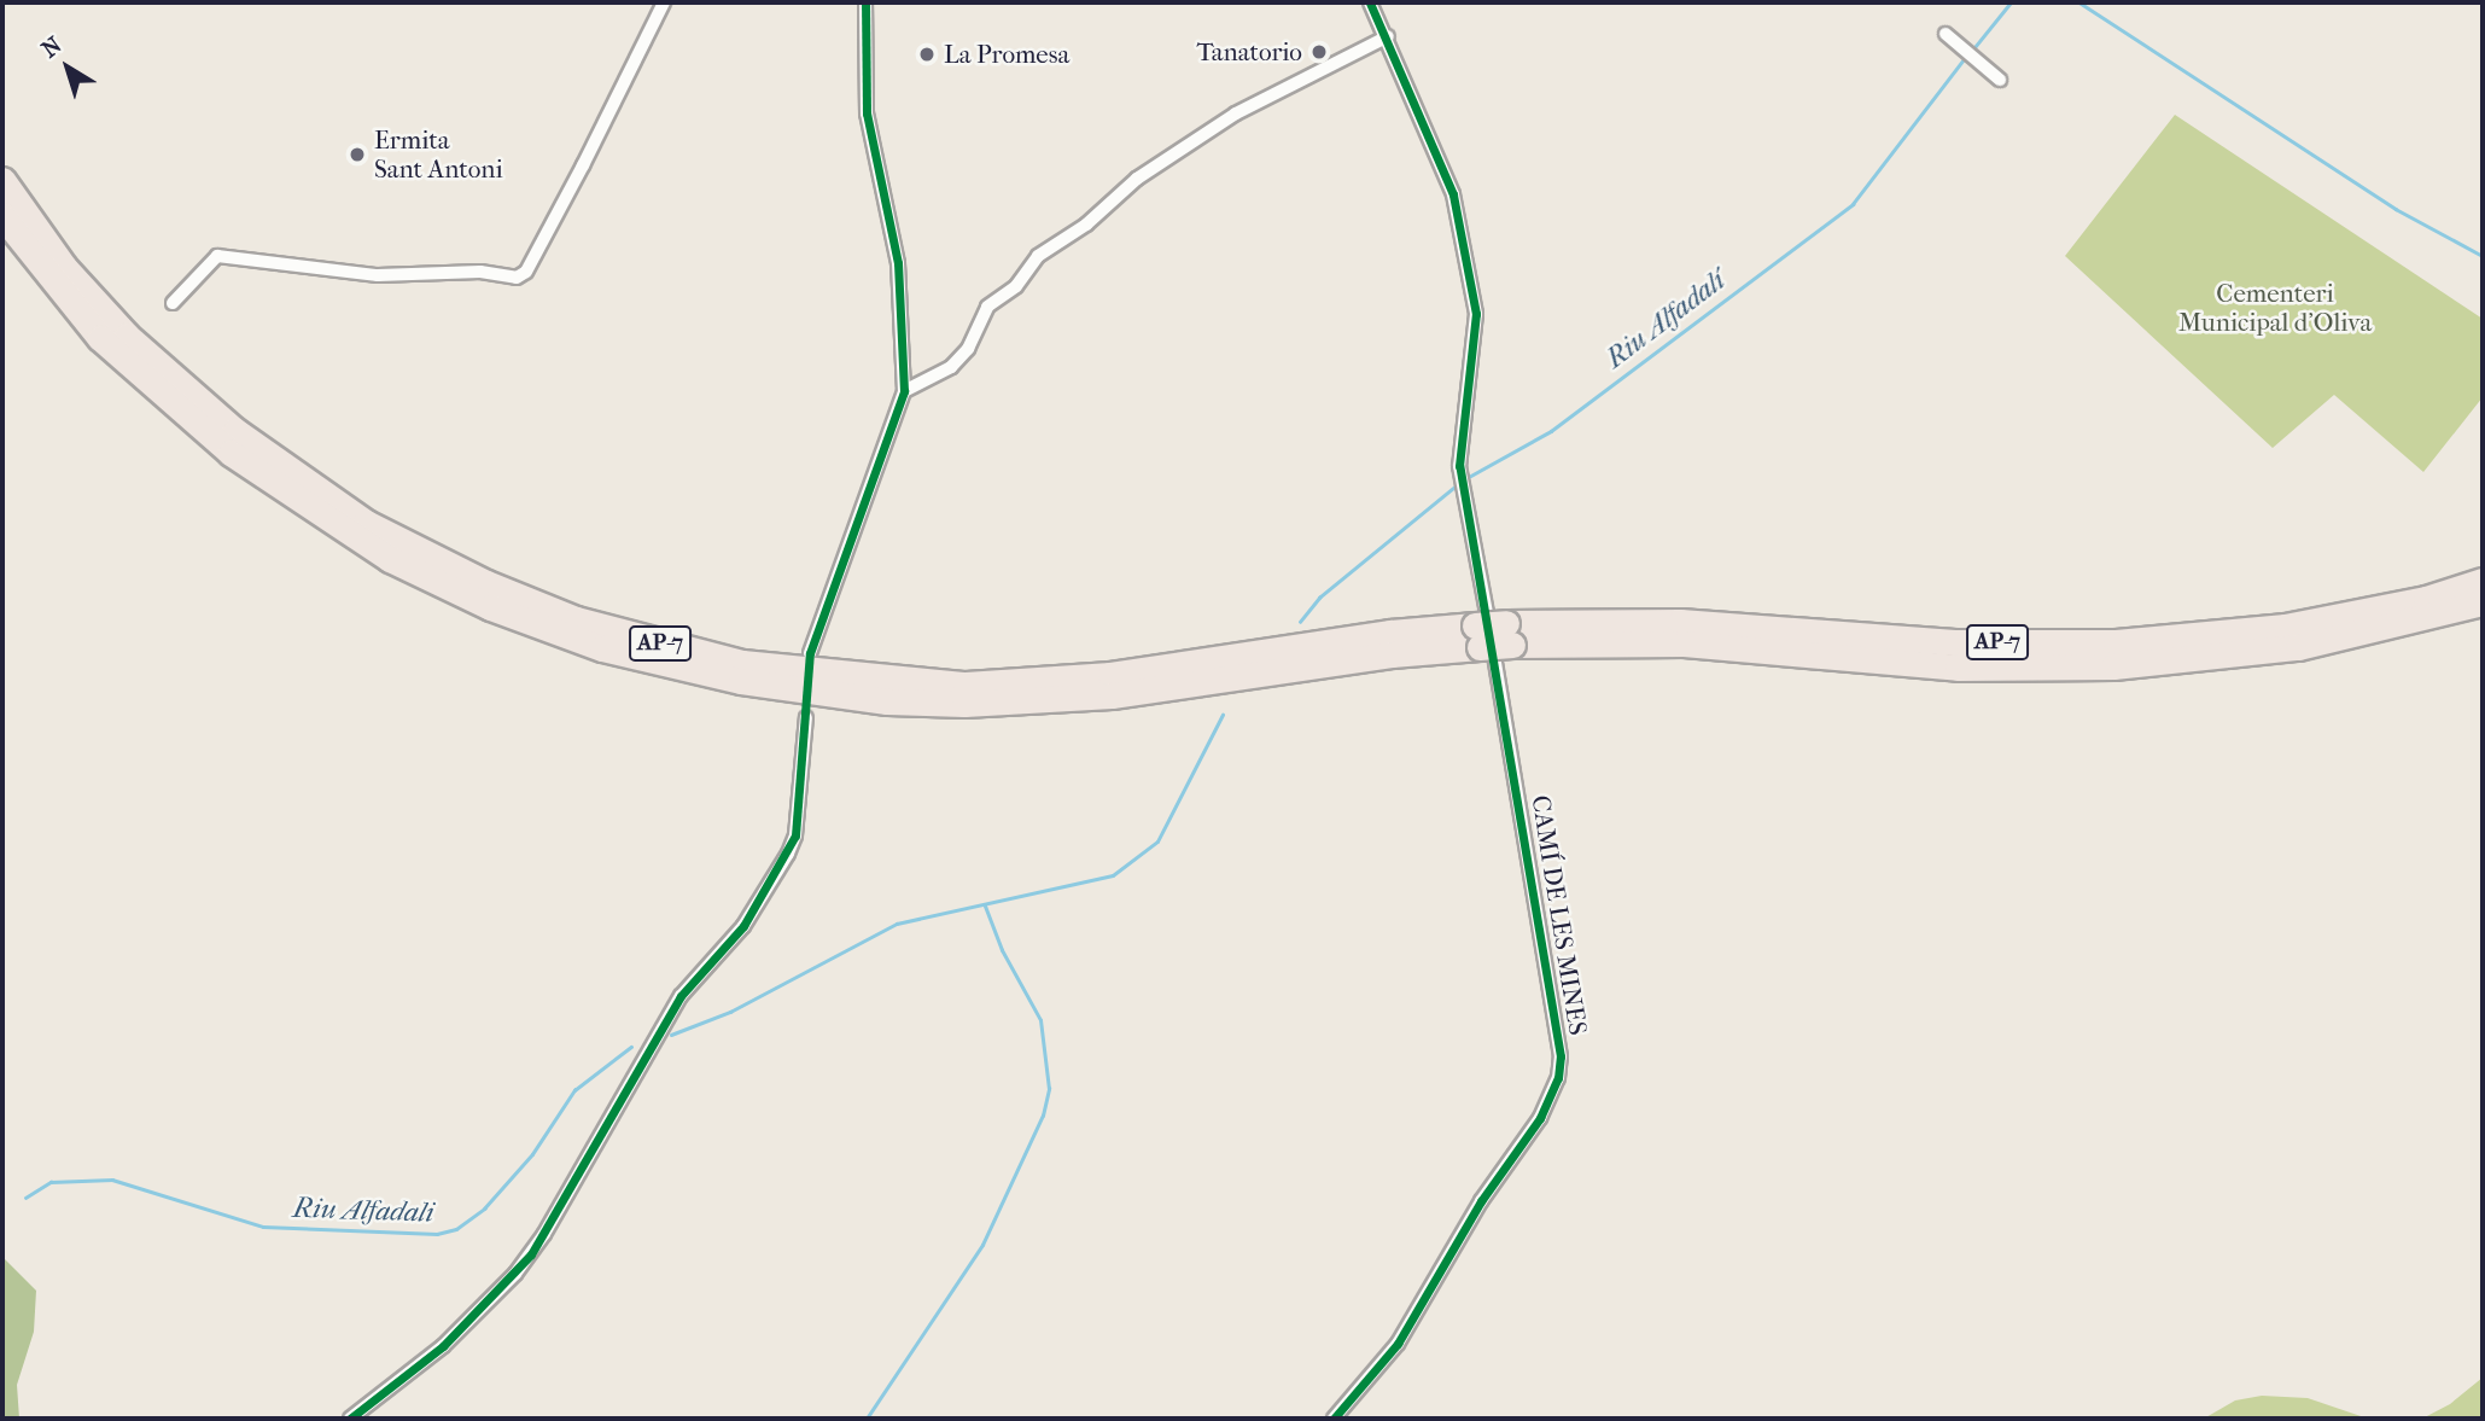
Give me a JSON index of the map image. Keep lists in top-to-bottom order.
{
  "streets": {
    "highway": ["AP-7"],
    "street": ["CAMÍ DE LES MINES"]
  },
  "crossings": [
    ["AP-7", "CAMÍ DE LES MINES"]
  ],
  "water": ["Riu Alfadalí", "Riu Alfadali"],
  "parks": ["Cementeri Municipal d'Oliva"],
  "places": ["Tanatorio", "La Promesa", "Ermita Sant Antoni"],
  "north": "top left"
}
